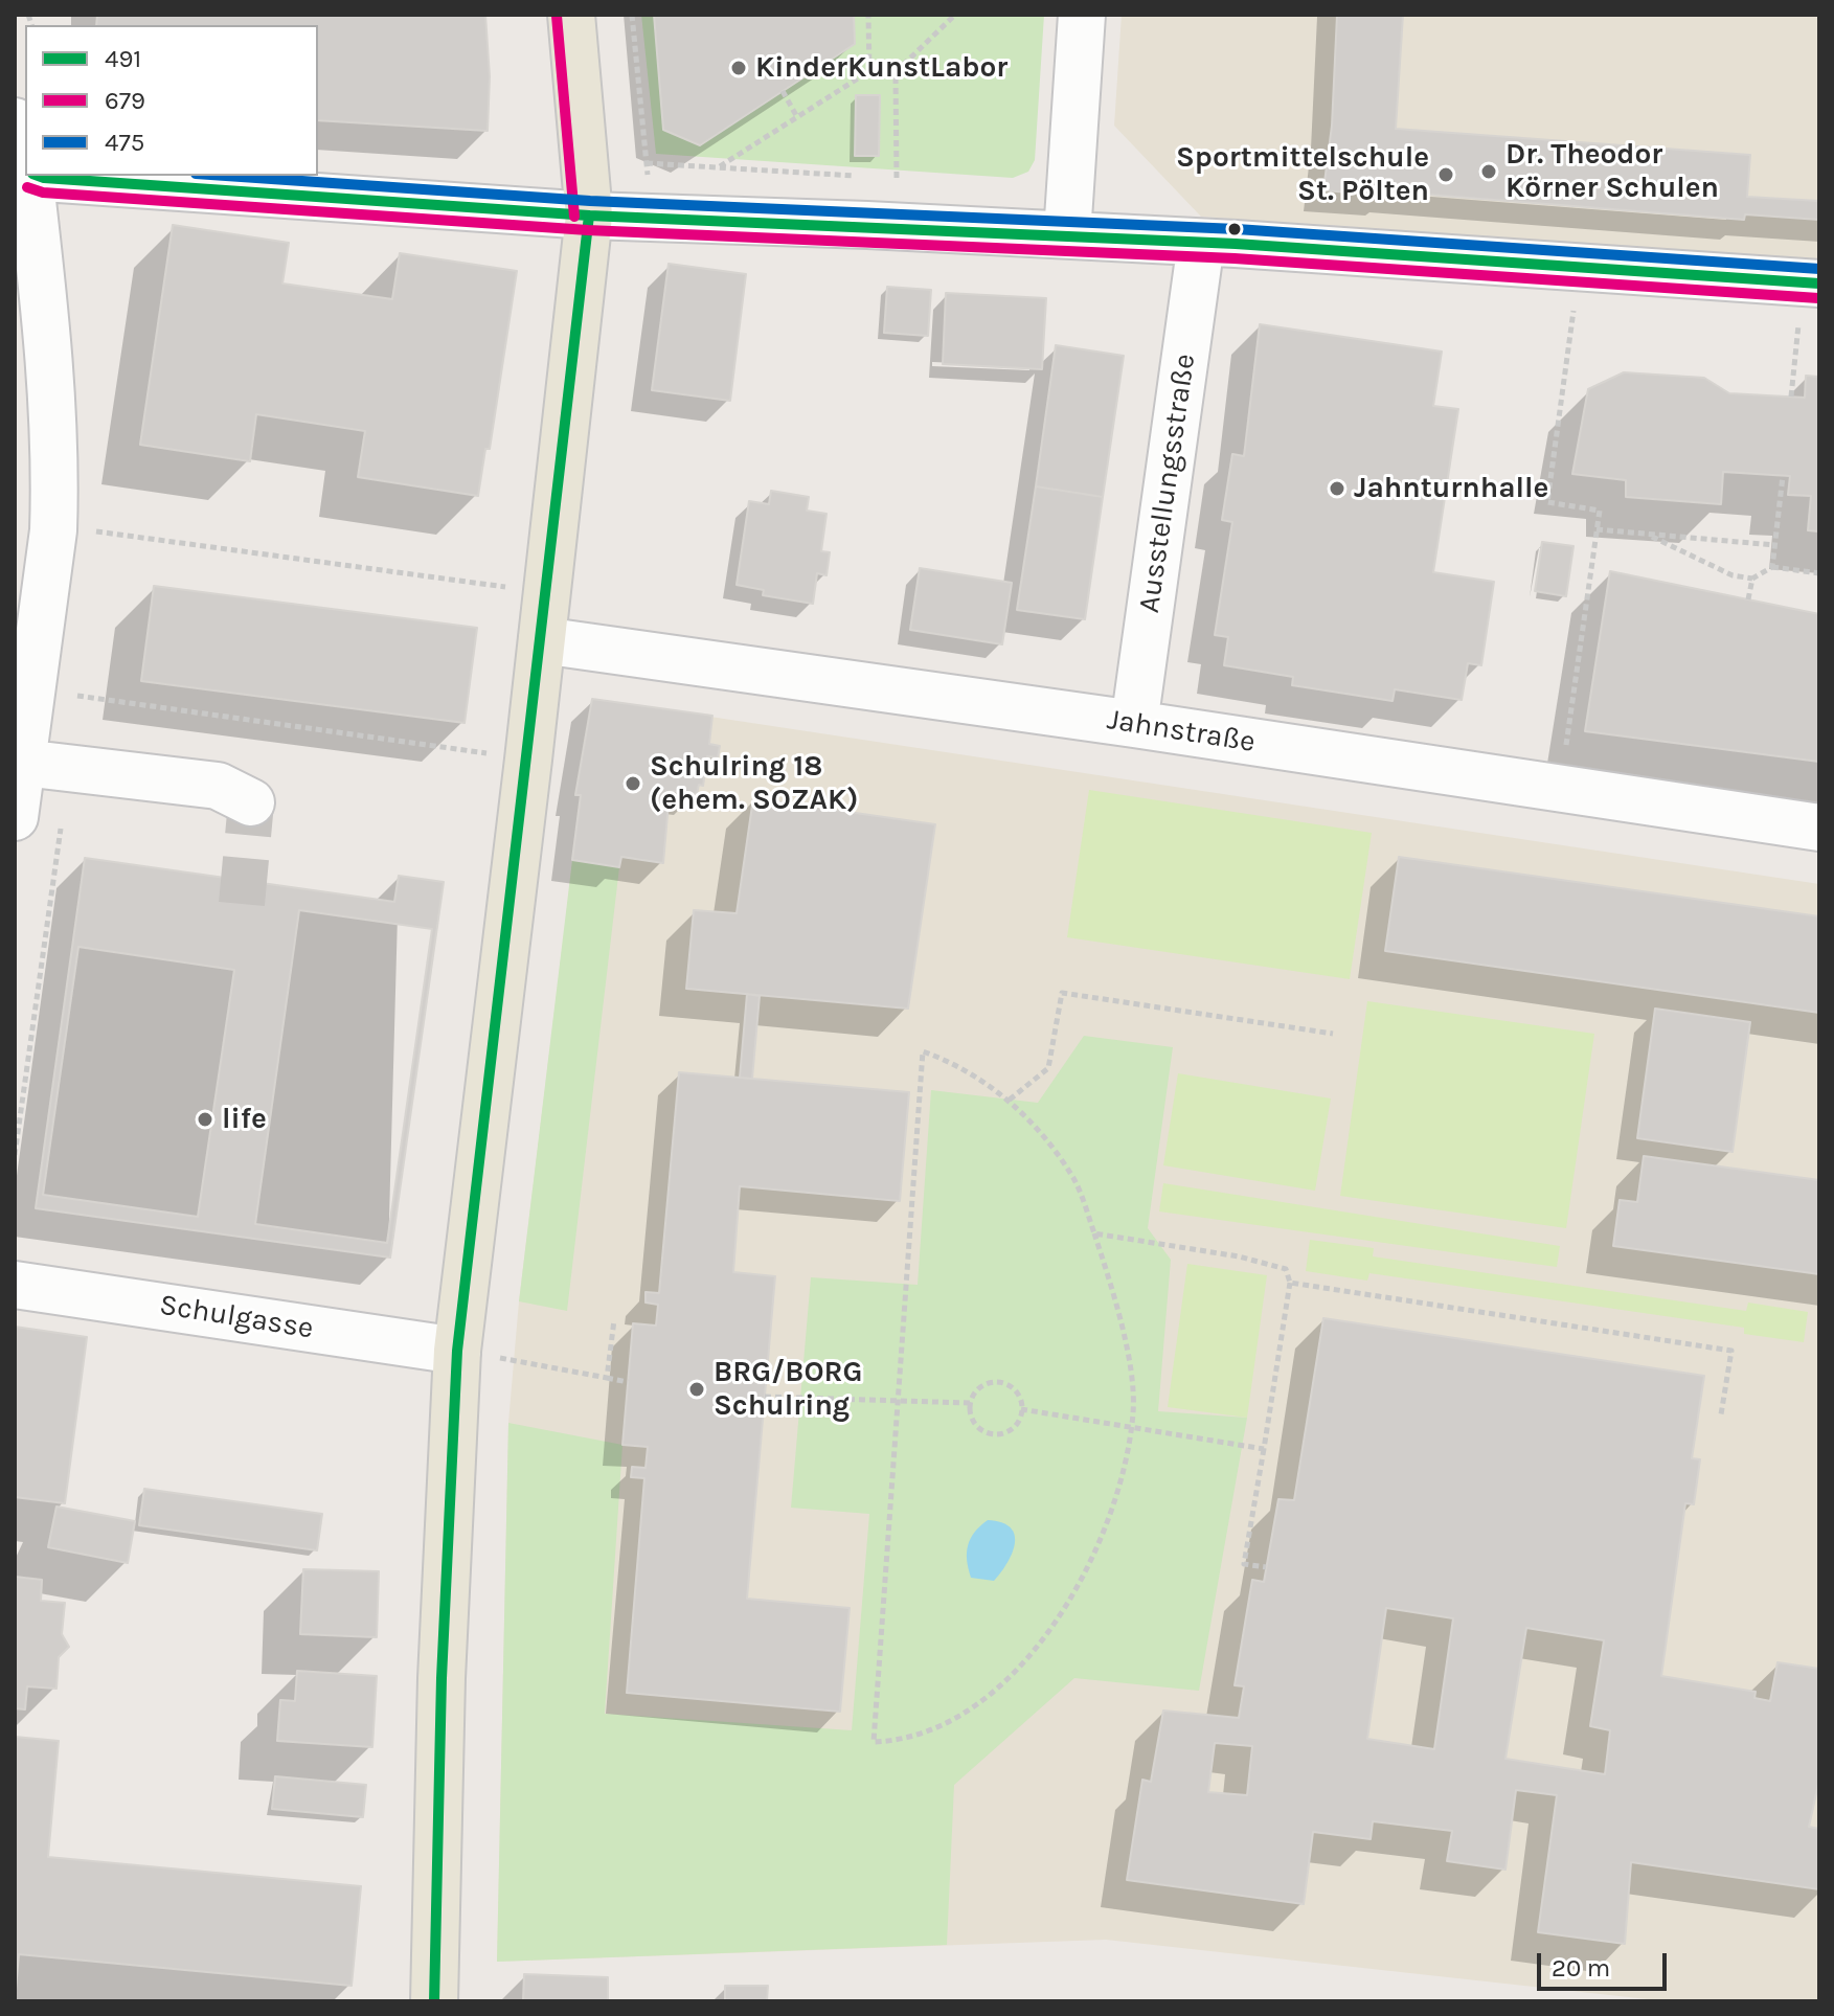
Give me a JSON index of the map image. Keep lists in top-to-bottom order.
{
  "streets": {
    "street": ["Ausstellungsstraße", "Jahnstraße", "Schulgasse"]
  },
  "crossings": [
    ["Ausstellungsstraße", "Jahnstraße"]
  ],
  "places": [
    "KinderKunstLabor",
    "Dr. Theodor Körner Schulen",
    "Sportmittelschule St. Pölten",
    "Jahnturnhalle",
    "Schulring 18 (ehem. SOZAK)",
    "life",
    "BRG/BORG Schulring"
  ],
  "lines": ["transit line 679", "transit line 491", "transit line 475"],
  "legend": ["491", "679", "475"],
  "scale_bar": "20 m"
}
